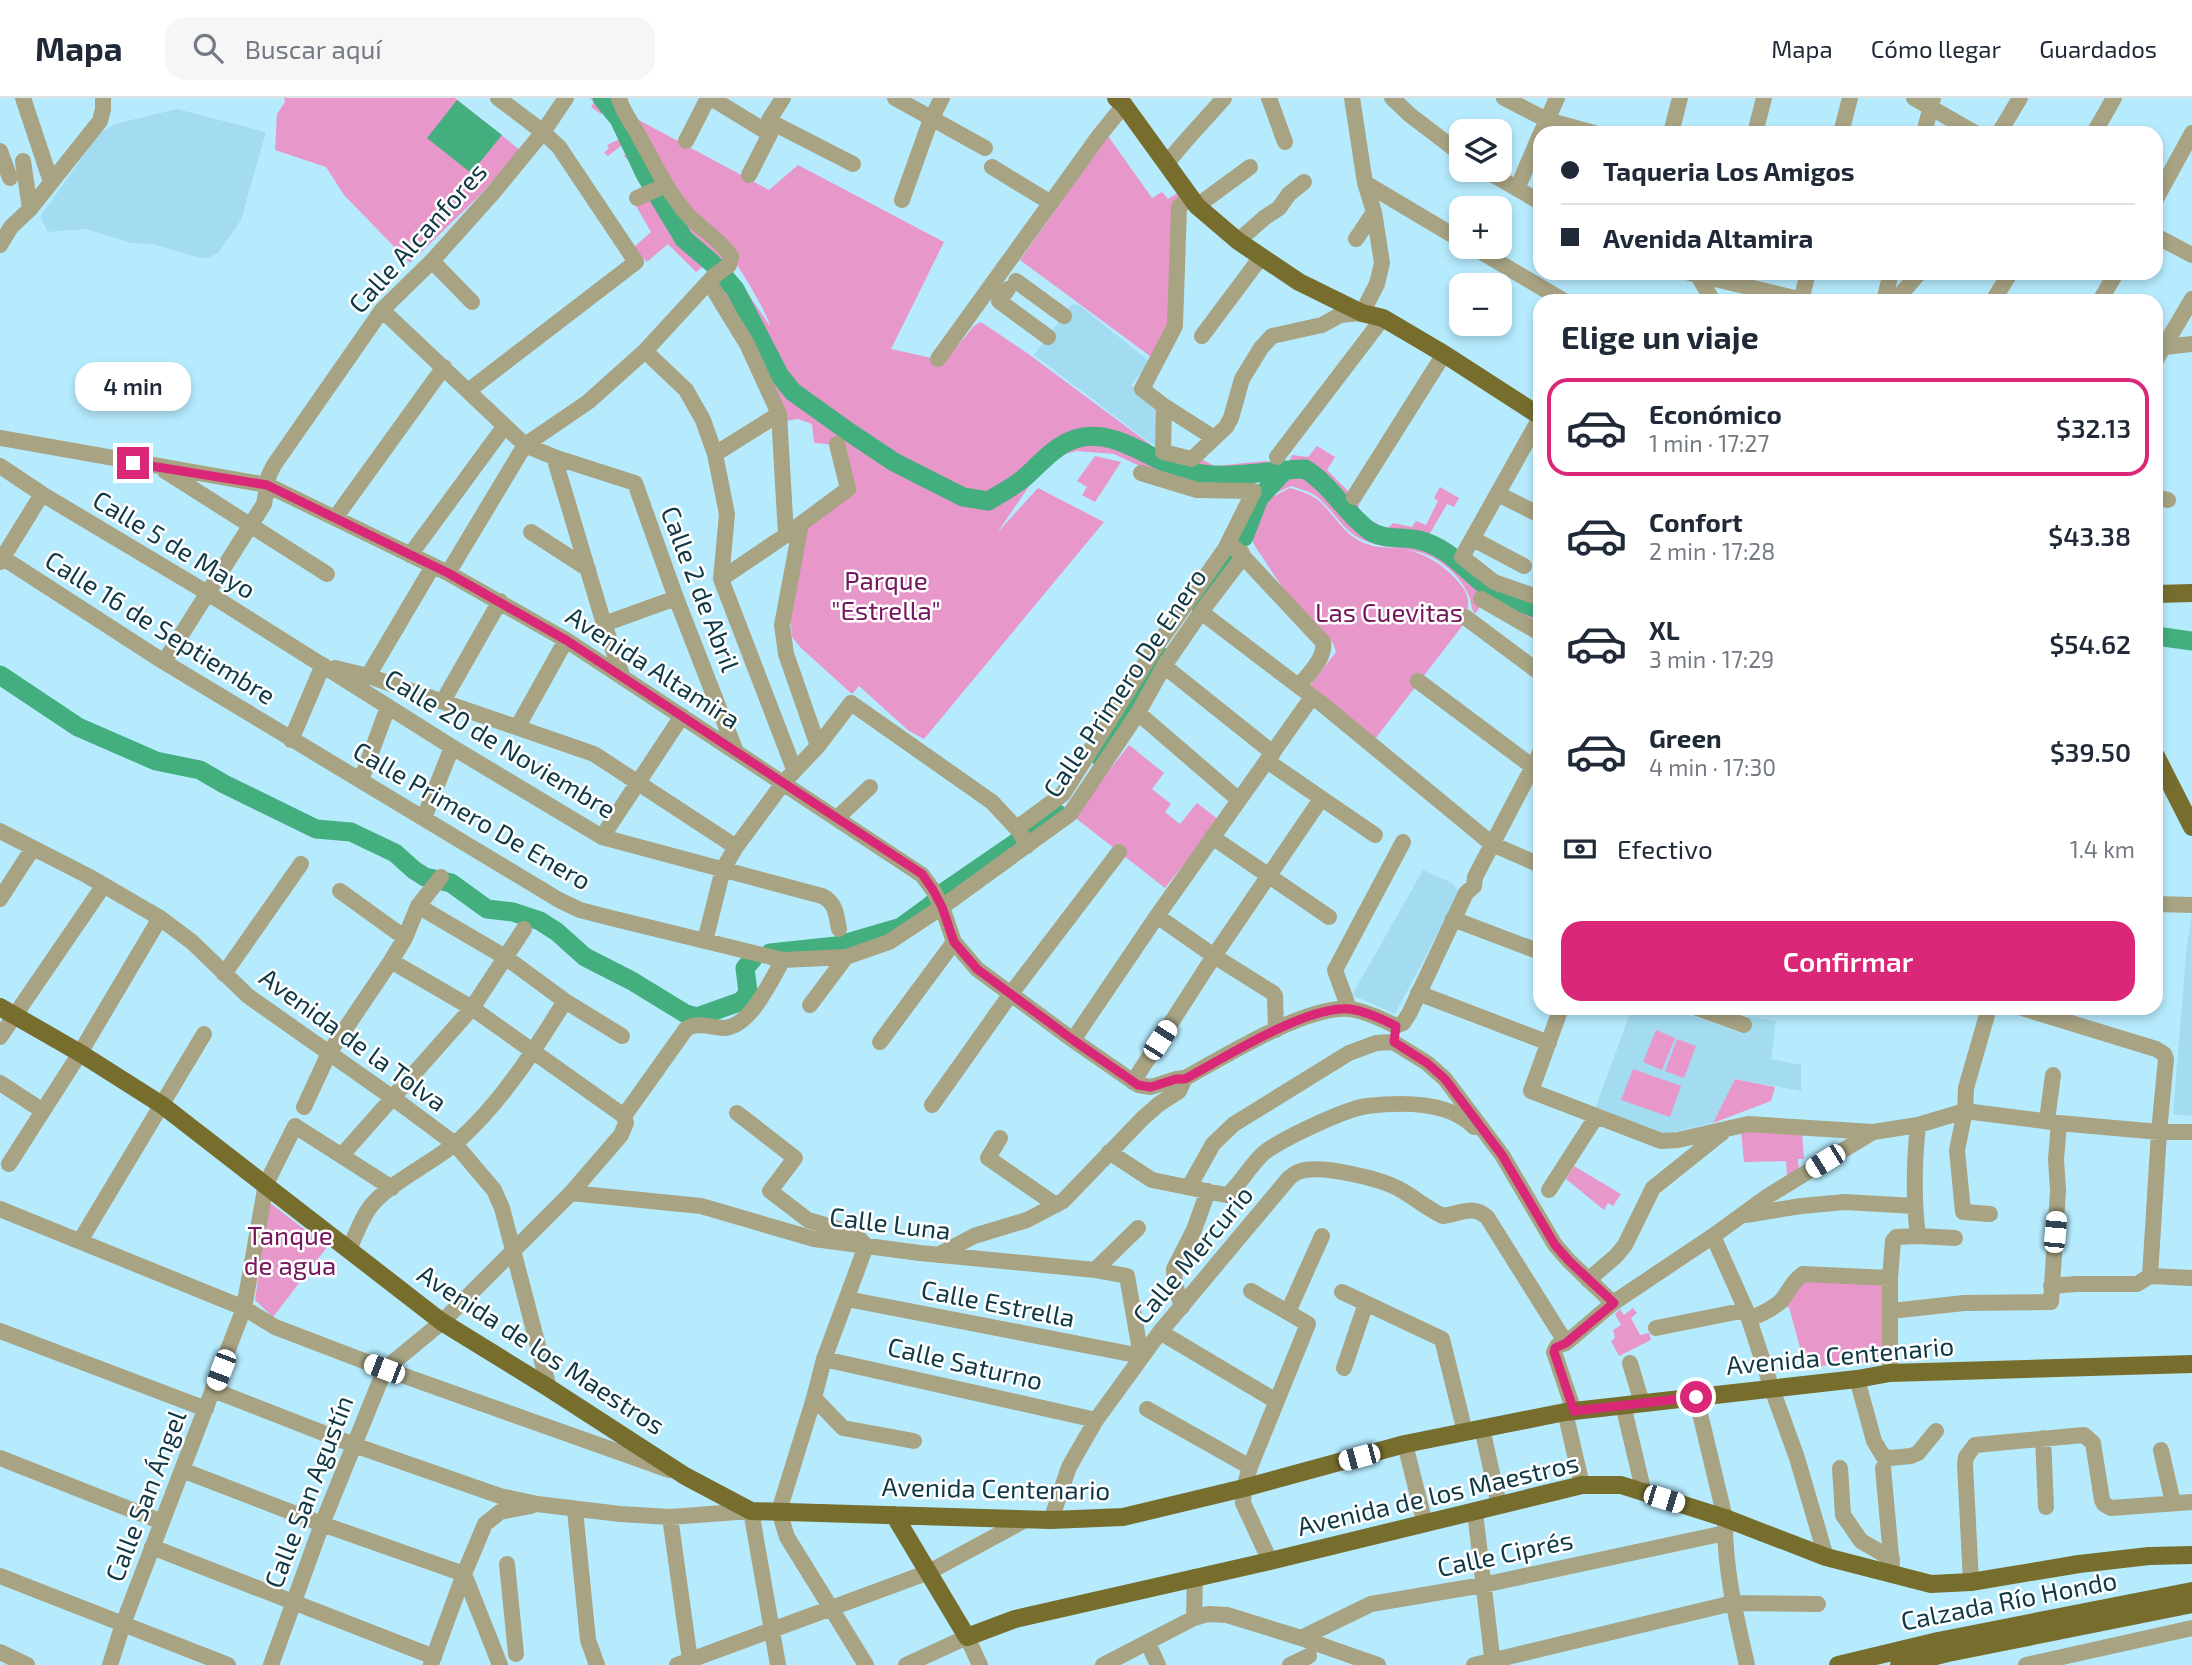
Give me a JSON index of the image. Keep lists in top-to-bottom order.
{
  "streets": {
    "main road": ["Avenida de los Maestros", "Avenida Centenario", "Calzada Río Hondo"],
    "street": [
      "Calle Alcanfores",
      "Calle 5 de Mayo",
      "Calle 2 de Abril",
      "Calle 16 de Septiembre",
      "Avenida Altamira",
      "Calle Primero De Enero",
      "Calle 20 de Noviembre",
      "Avenida de la Tolva",
      "Calle Luna",
      "Calle Mercurio",
      "Calle Estrella",
      "Calle Saturno",
      "Calle San Agustín",
      "Calle San Ángel",
      "Calle Ciprés"
    ]
  },
  "crossings": [
    ["Calle Alcanfores", "Calle 5 de Mayo"],
    ["Calle Alcanfores", "Calle 16 de Septiembre"],
    ["Calle Alcanfores", "Avenida Altamira"],
    ["Calle 5 de Mayo", "Calle 20 de Noviembre"],
    ["Calle 2 de Abril", "Avenida Altamira"],
    ["Calle 16 de Septiembre", "Calle Primero De Enero"],
    ["Avenida Altamira", "Calle Primero De Enero"],
    ["Calle Primero De Enero", "Calle San Agustín"],
    ["Avenida de la Tolva", "Avenida de los Maestros"],
    ["Avenida de la Tolva", "Calle San Agustín"],
    ["Calle Luna", "Calle Mercurio"],
    ["Calle Luna", "Calle Estrella"],
    ["Calle Luna", "Calle San Agustín"],
    ["Calle Mercurio", "Calle Estrella"],
    ["Calle Mercurio", "Avenida Centenario"],
    ["Calle Mercurio", "Calle Saturno"],
    ["Avenida de los Maestros", "Avenida Centenario"],
    ["Avenida de los Maestros", "Calle San Agustín"],
    ["Avenida de los Maestros", "Calle San Ángel"],
    ["Avenida de los Maestros", "Calle Ciprés"]
  ],
  "parks": ["Parque \"Estrella\"", "Las Cuevitas", "Tanque de agua"],
  "page": {
    "header": "Mapa",
    "search": "Buscar aquí",
    "nav": ["Mapa", "Cómo llegar", "Guardados"],
    "map_buttons": ["+", "−"],
    "banner": ["Taqueria Los Amigos", "Avenida Altamira"],
    "heading": "Elige un viaje",
    "bubble": "4 min",
    "list": [
      {
        "name": "Económico",
        "note": "1 min · 17:27",
        "value": "$32.13"
      },
      {
        "name": "Confort",
        "note": "2 min · 17:28",
        "value": "$43.38"
      },
      {
        "name": "XL",
        "note": "3 min · 17:29",
        "value": "$54.62"
      },
      {
        "name": "Green",
        "note": "4 min · 17:30",
        "value": "$39.50"
      }
    ],
    "pay": ["Efectivo", "1.4 km"],
    "buttons": "Confirmar"
  }
}
